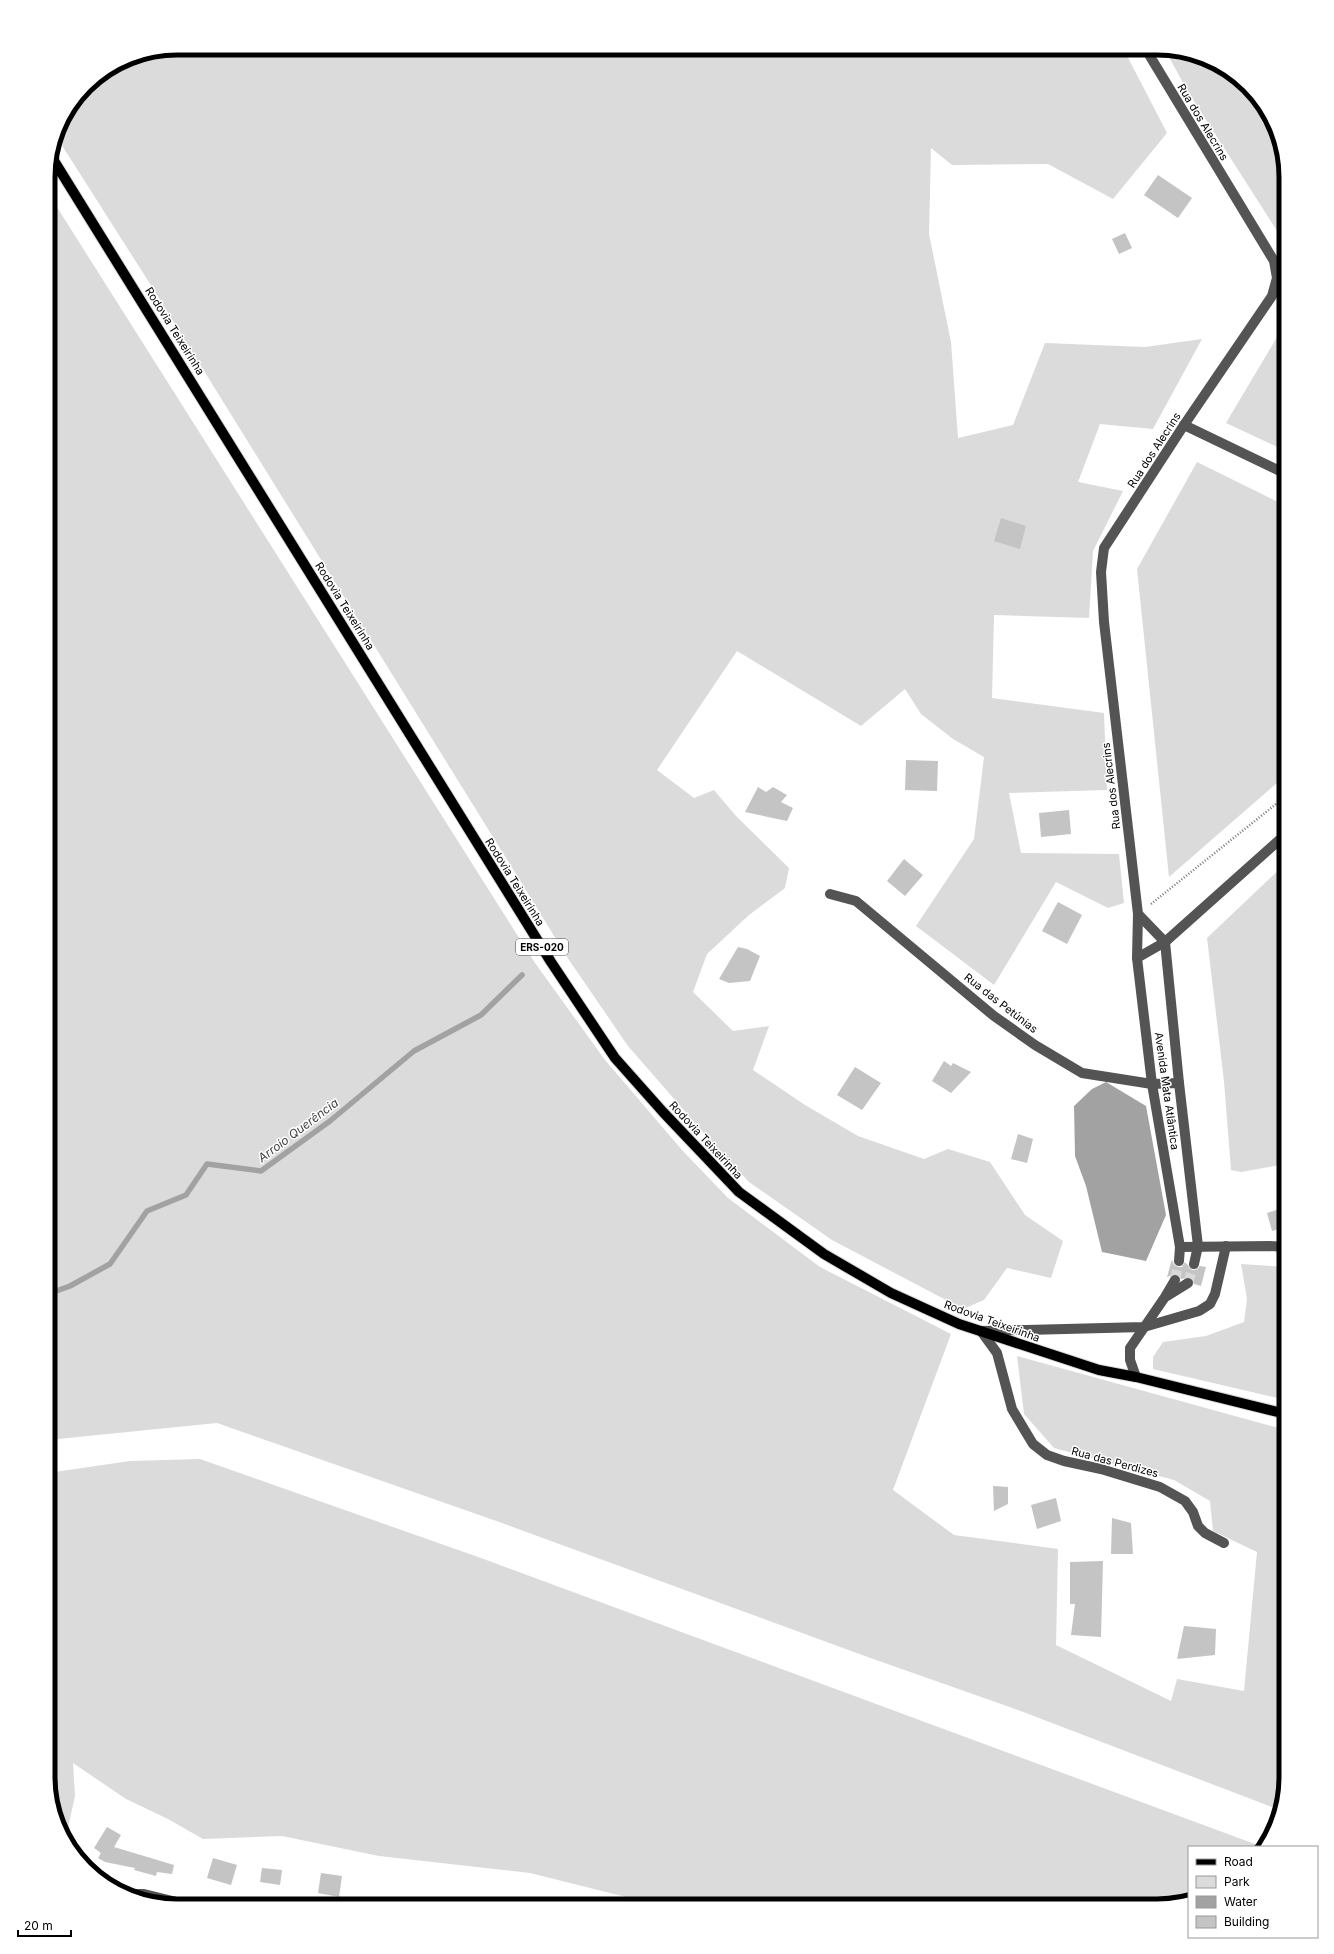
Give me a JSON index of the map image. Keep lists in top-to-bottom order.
{
  "streets": {
    "main road": ["Rodovia Teixeirinha", "ERS-020"],
    "street": [
      "Rua dos Alecrins",
      "Rua das Petúnias",
      "Avenida Mata Atlântica",
      "Rua das Perdizes"
    ]
  },
  "crossings": [
    ["Rua dos Alecrins", "Avenida Mata Atlântica"],
    ["Rodovia Teixeirinha", "Rua das Perdizes"],
    ["Rua das Petúnias", "Avenida Mata Atlântica"]
  ],
  "water": ["Arroio Querência"],
  "legend": [
    "Road",
    "Park",
    "Water",
    "Building"
  ],
  "scale_bar": "20 m"
}
